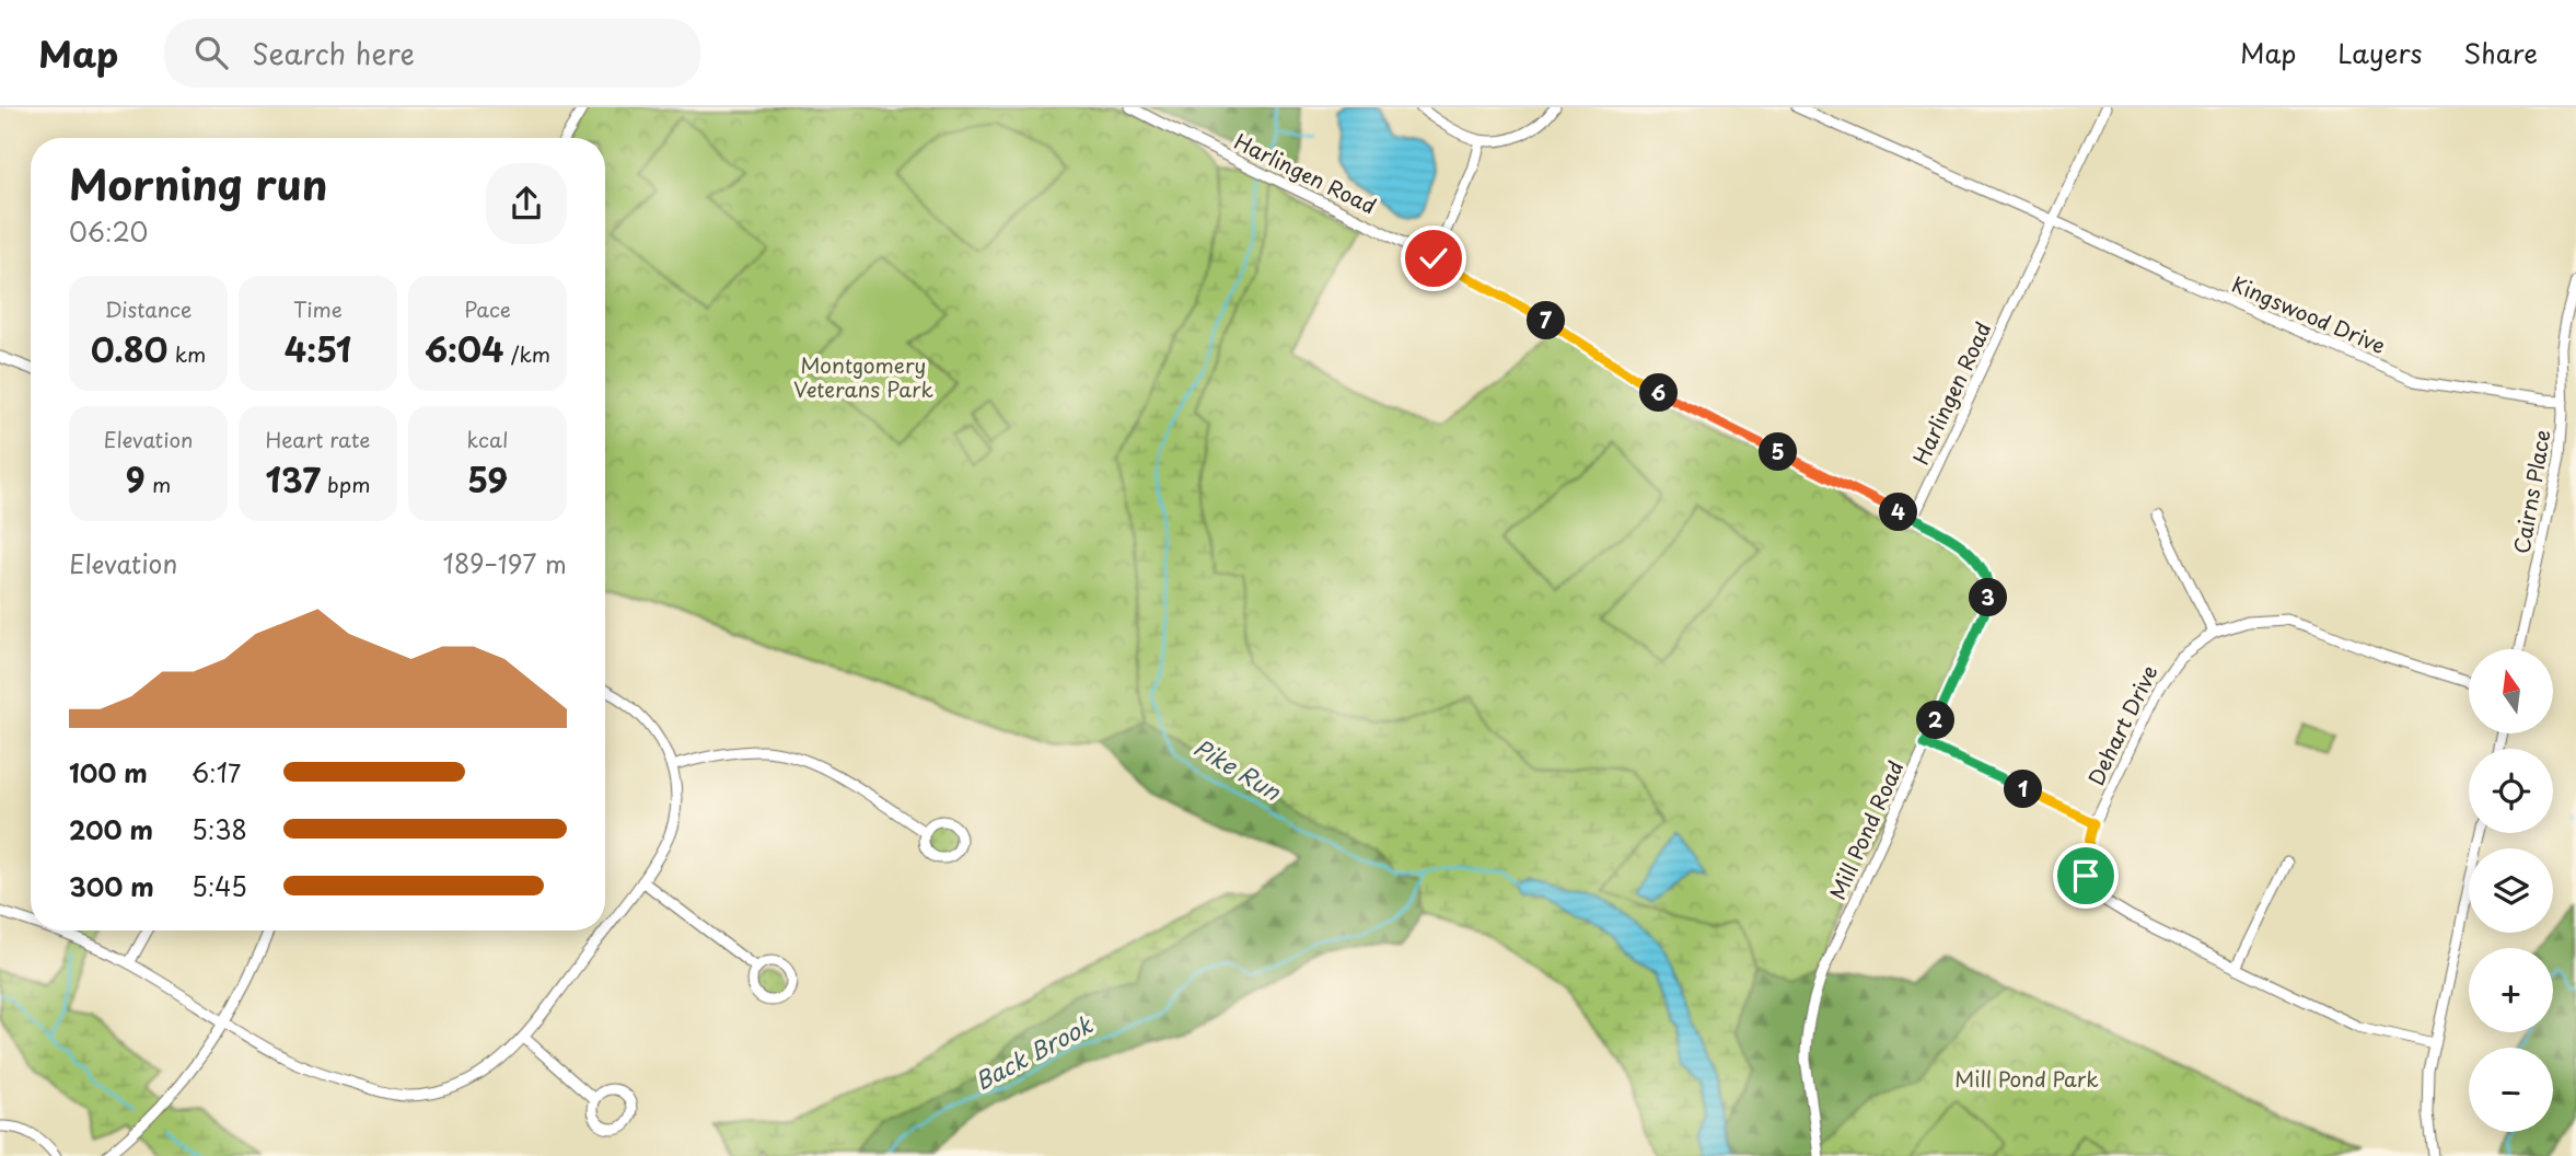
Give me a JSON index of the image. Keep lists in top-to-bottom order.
{
  "streets": {
    "street": [
      "Harlingen Road",
      "Kingswood Drive",
      "Cairns Place",
      "Dehart Drive",
      "Mill Pond Road"
    ]
  },
  "crossings": [
    ["Harlingen Road", "Kingswood Drive"],
    ["Harlingen Road", "Mill Pond Road"],
    ["Kingswood Drive", "Cairns Place"]
  ],
  "water": ["Pike Run", "Back Brook"],
  "parks": ["Montgomery Veterans Park", "Mill Pond Park"],
  "north": "top",
  "page": {
    "header": "Map",
    "search": "Search here",
    "nav": ["Map", "Layers", "Share"],
    "heading": ["Morning run", "06:20"],
    "stats": [
      ["Distance", "0.80 km"],
      ["Time", "4:51"],
      ["Pace", "6:04 /km"],
      ["Elevation", "9 m"],
      ["Heart rate", "137 bpm"],
      ["kcal", "59"]
    ],
    "pins": [
      "7",
      "6",
      "5",
      "4",
      "3",
      "2",
      "1"
    ],
    "chart": ["Elevation", "189–197 m"],
    "map_buttons": ["+", "−"],
    "list": [
      {
        "name": "100 m",
        "note": "6:17"
      },
      {
        "name": "200 m",
        "note": "5:38"
      },
      {
        "name": "300 m",
        "note": "5:45"
      }
    ]
  }
}
